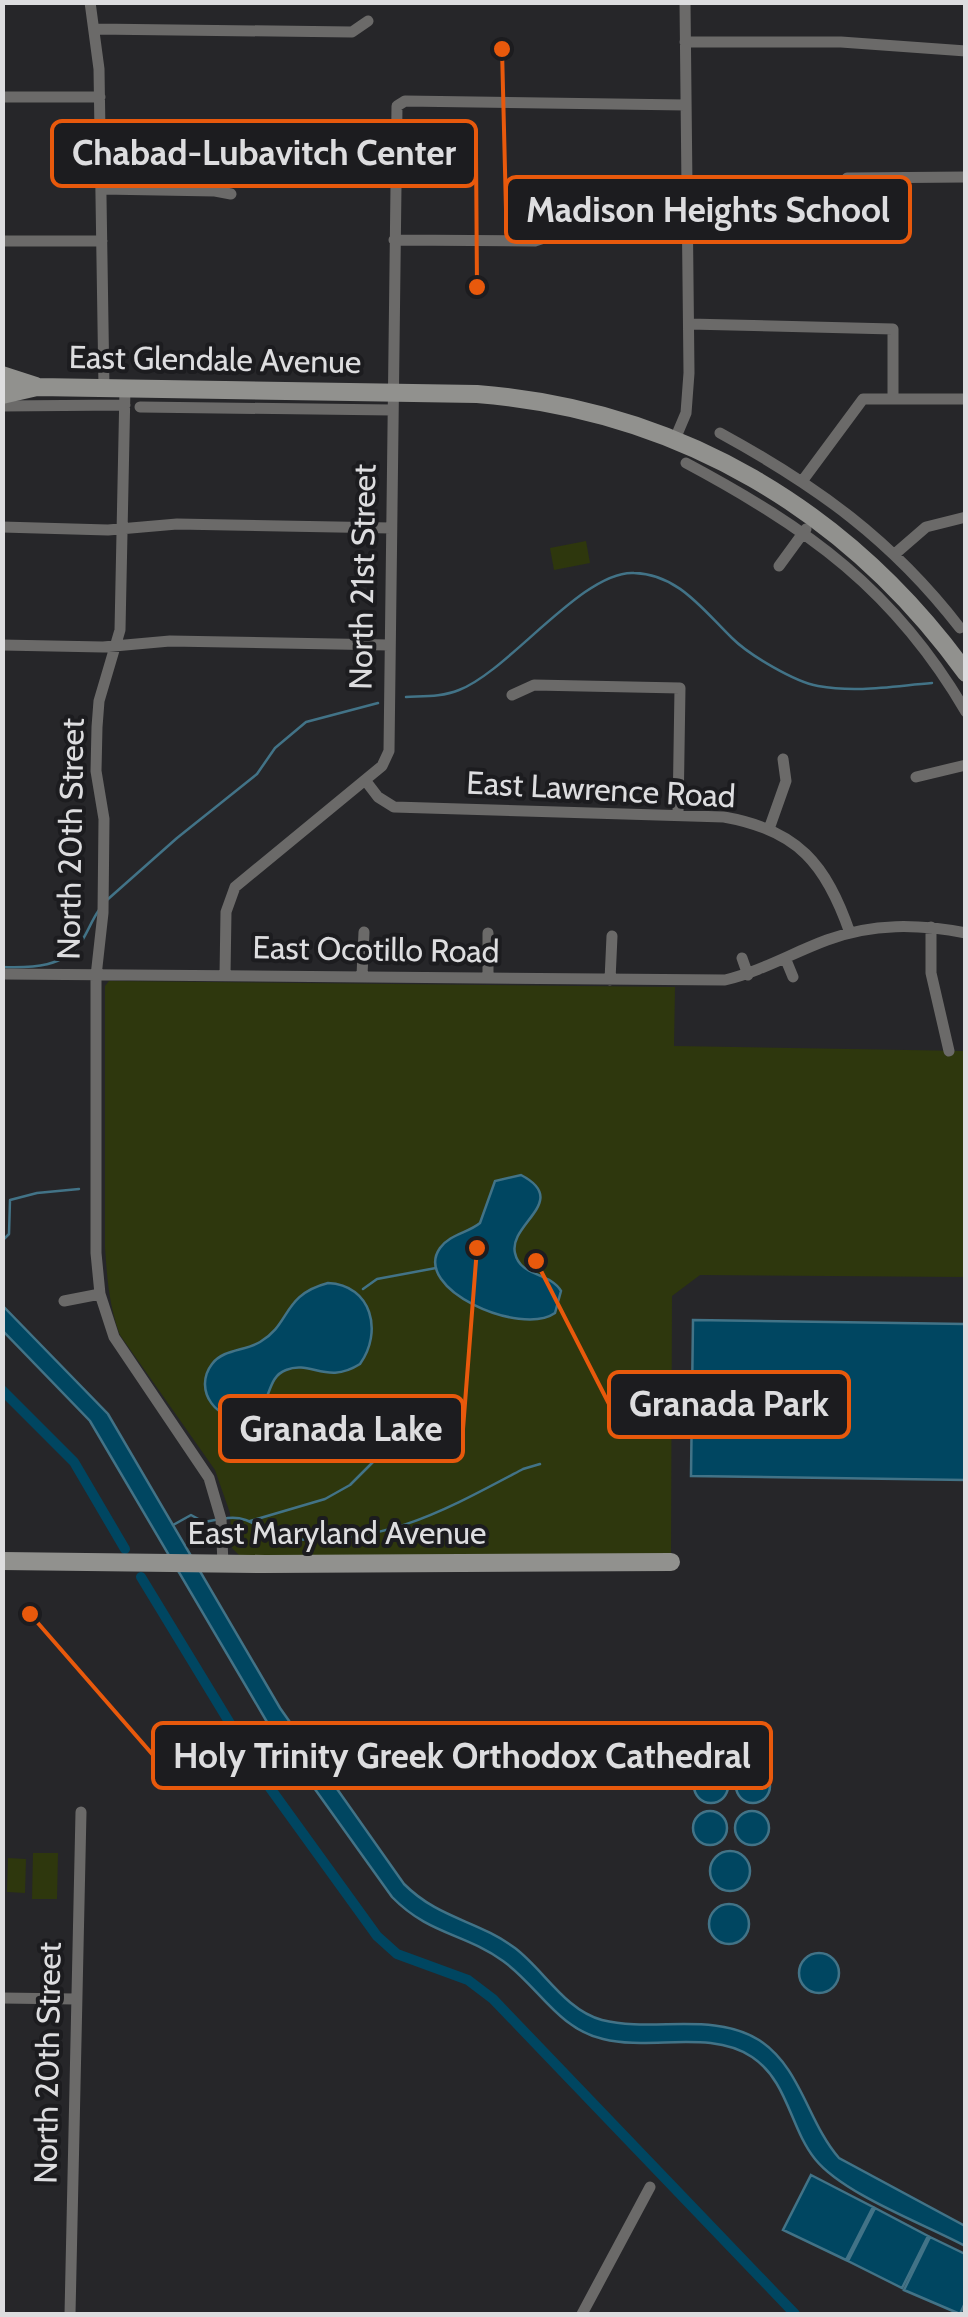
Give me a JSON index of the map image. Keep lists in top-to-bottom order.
{
  "streets": {
    "main road": ["East Glendale Avenue", "East Maryland Avenue"],
    "street": [
      "North 21st Street",
      "East Lawrence Road",
      "North 20th Street",
      "East Ocotillo Road"
    ]
  },
  "crossings": [
    ["East Glendale Avenue", "North 21st Street"],
    ["East Glendale Avenue", "North 20th Street"],
    ["North 21st Street", "East Lawrence Road"],
    ["North 21st Street", "East Ocotillo Road"],
    ["East Lawrence Road", "East Ocotillo Road"],
    ["North 20th Street", "East Ocotillo Road"],
    ["North 20th Street", "East Maryland Avenue"]
  ],
  "places": [
    "Madison Heights School",
    "Chabad-Lubavitch Center",
    "Granada Lake",
    "Granada Park",
    "Holy Trinity Greek Orthodox Cathedral"
  ]
}
